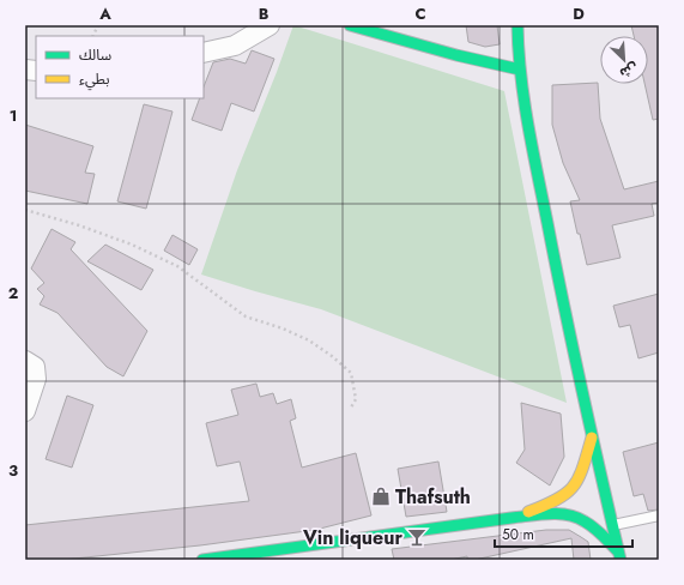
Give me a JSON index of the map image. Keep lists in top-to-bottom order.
{
  "places": {
    "shop": ["Thafsuth"],
    "bar": ["Vin liqueur"]
  },
  "legend": ["سالك", "بطيء"],
  "scale_bar": "50 m",
  "north": "bottom right",
  "grid": {
    "columns": [
      "A",
      "B",
      "C",
      "D"
    ],
    "rows": ["1", "2", "3"]
  }
}
